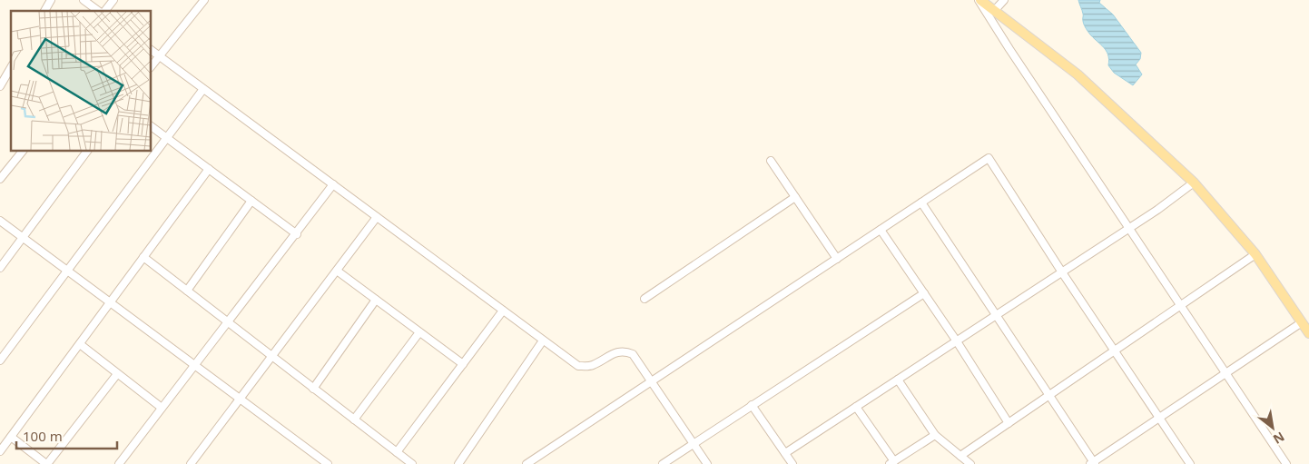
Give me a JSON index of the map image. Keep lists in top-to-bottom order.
{
  "scale_bar": "100 m",
  "north": "bottom right"
}
